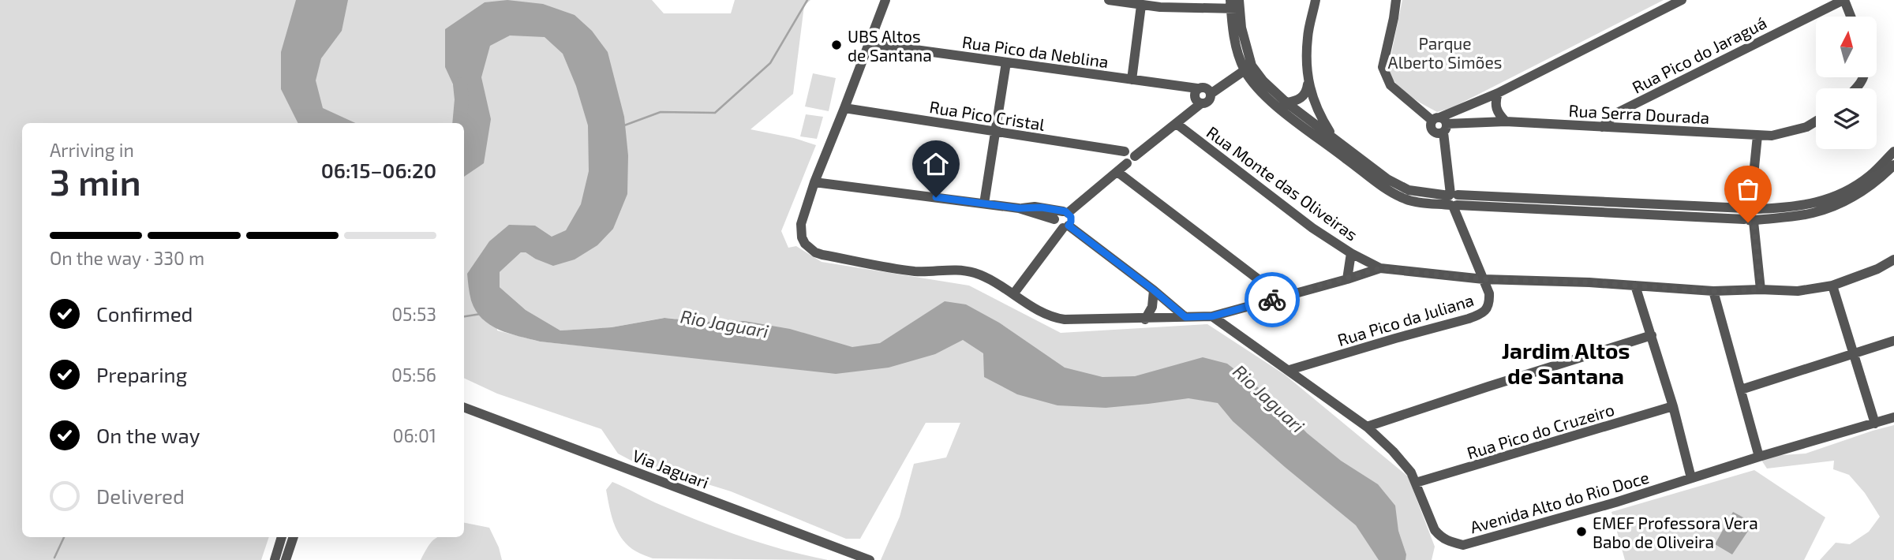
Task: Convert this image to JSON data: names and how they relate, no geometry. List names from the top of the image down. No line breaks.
{"streets":{"street":["Rua Pico da Neblina","Rua Pico do Jaraguá","Rua Serra Dourada","Rua Pico Cristal","Rua Monte das Oliveiras","Rua Pico da Juliana","Rua Pico do Cruzeiro","Via Jaguari","Avenida Alto do Rio Doce"]},"crossings":[["Rua Pico do Jaraguá","Rua Serra Dourada"],["Rua Serra Dourada","Rua Pico da Juliana"],["Rua Monte das Oliveiras","Rua Pico da Juliana"],["Rua Pico da Juliana","Avenida Alto do Rio Doce"],["Rua Pico do Cruzeiro","Avenida Alto do Rio Doce"]],"districts":["Jardim Altos de Santana"],"water":["Rio Jaguari"],"parks":["Parque Alberto Simões"],"places":["UBS Altos de Santana","EMEF Professora Vera Babo de Oliveira"],"north":"top","page":{"heading":["3 min","Arriving in","06:15–06:20"],"bar":"On the way · 330 m","list":[["Confirmed","05:53"],["Preparing","05:56"],["On the way","06:01"],"Delivered"]}}
